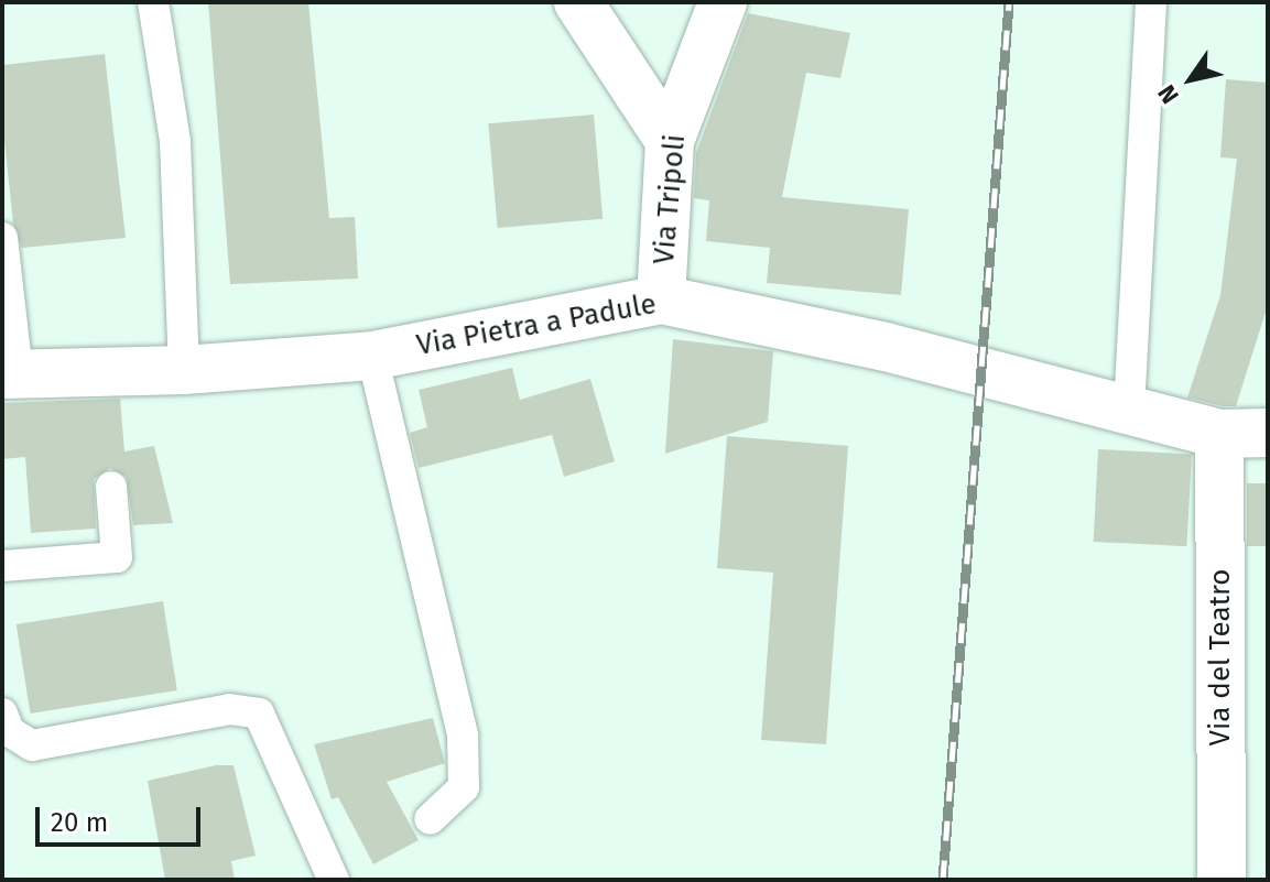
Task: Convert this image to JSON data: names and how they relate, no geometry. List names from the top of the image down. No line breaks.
{"streets":{"street":["Via Tripoli","Via Pietra a Padule","Via del Teatro"]},"crossings":[["Via Tripoli","Via Pietra a Padule"],["Via Pietra a Padule","Via del Teatro"]],"scale_bar":"20 m","north":"bottom left"}
